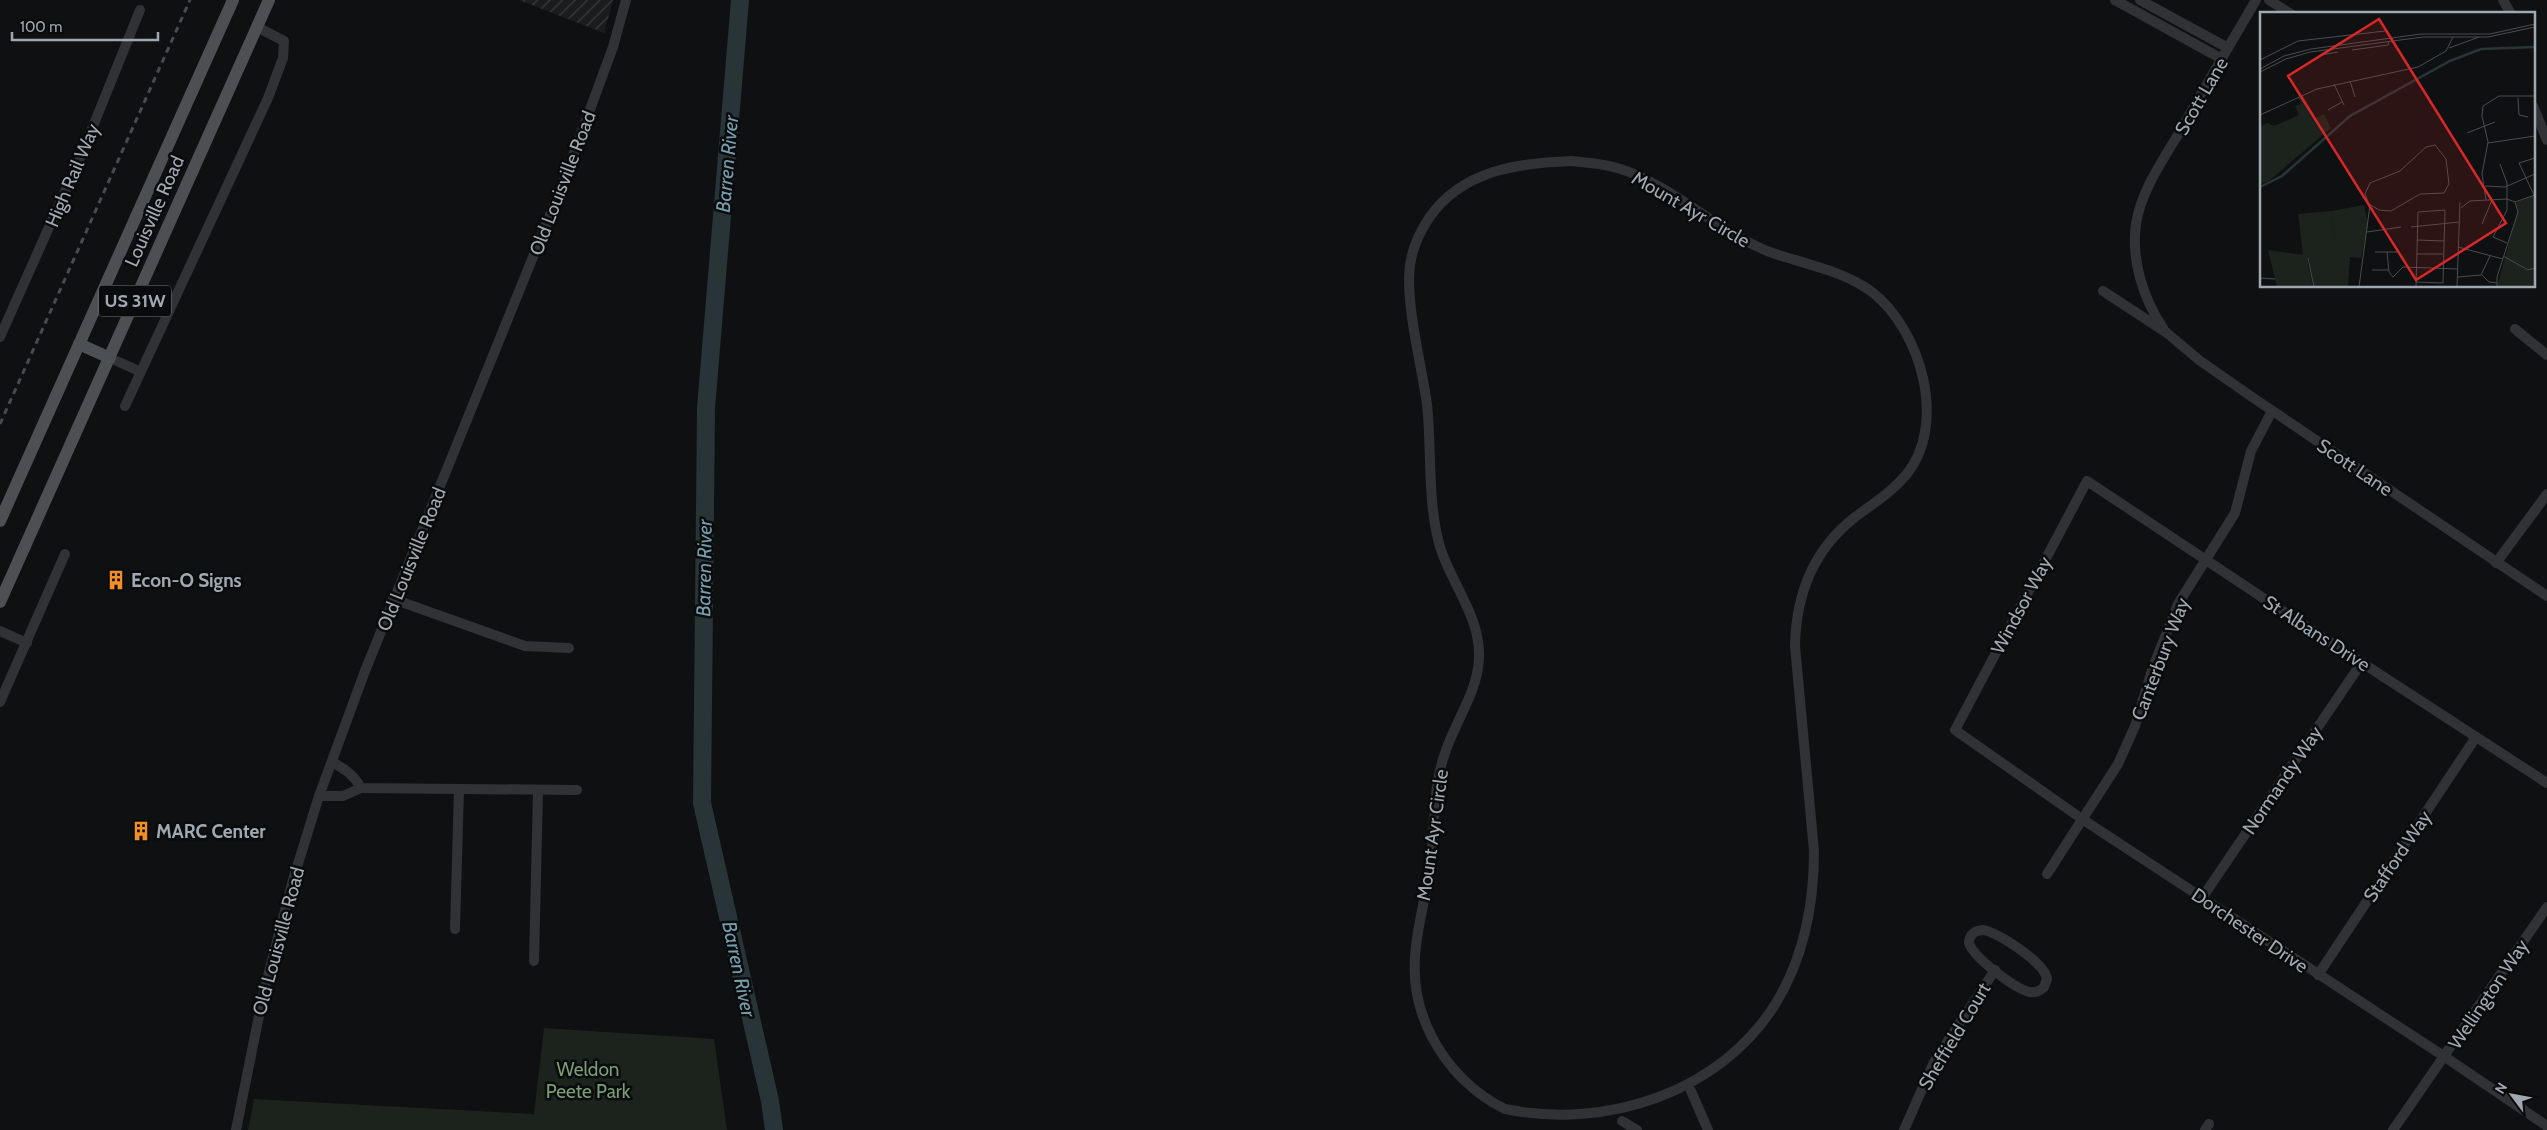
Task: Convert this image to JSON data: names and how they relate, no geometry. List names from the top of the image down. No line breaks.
{"streets":{"main road":["Louisville Road","US 31W"],"street":["Scott Lane","High Rail Way","Old Louisville Road","Mount Ayr Circle","Windsor Way","St Albans Drive","Canterbury Way","Normandy Way","Stafford Way","Dorchester Drive","Wellington Way","Sheffield Court"]},"crossings":[["Scott Lane","Canterbury Way"],["Windsor Way","St Albans Drive"],["Windsor Way","Dorchester Drive"],["St Albans Drive","Canterbury Way"],["St Albans Drive","Normandy Way"],["St Albans Drive","Stafford Way"],["Canterbury Way","Dorchester Drive"],["Normandy Way","Dorchester Drive"],["Stafford Way","Dorchester Drive"],["Dorchester Drive","Wellington Way"]],"water":["Barren River"],"parks":["Weldon Peete Park"],"places":{"building":["Econ-O Signs","MARC Center"]},"scale_bar":"100 m","north":"top left"}
